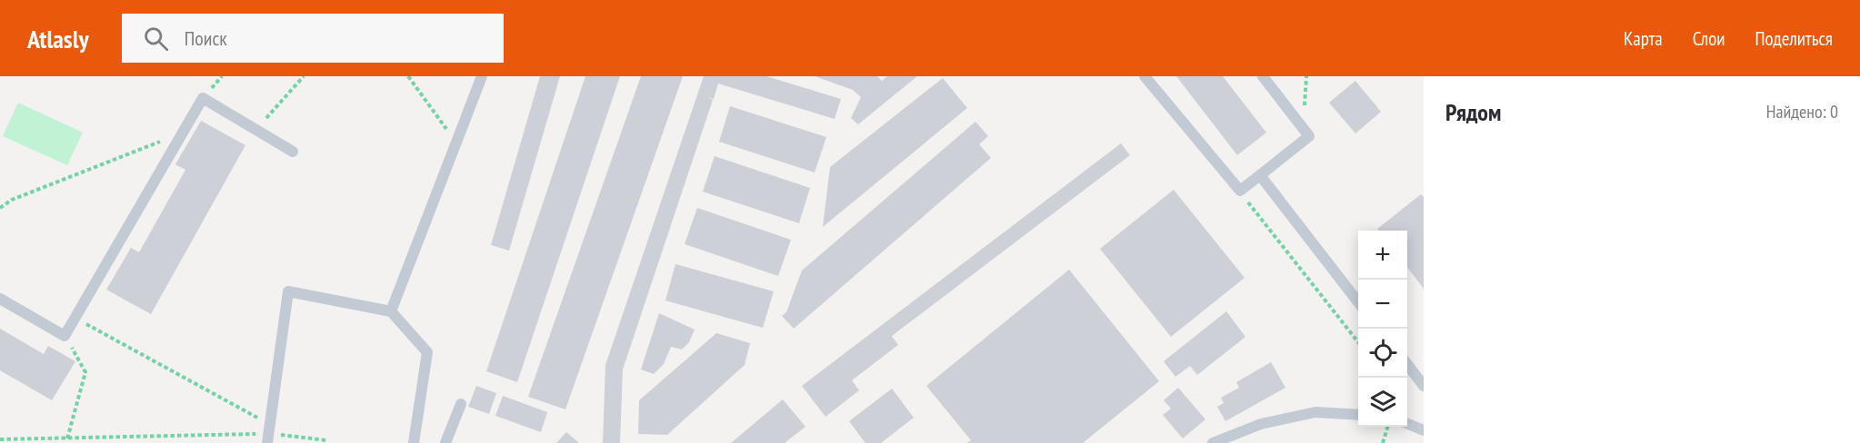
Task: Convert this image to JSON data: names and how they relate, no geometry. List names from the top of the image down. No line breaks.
{"page":{"header":"Atlasly","search":"Поиск","nav":["Карта","Слои","Поделиться"],"heading":["Рядом","Найдено: 0"],"map_buttons":["+","−"]}}
